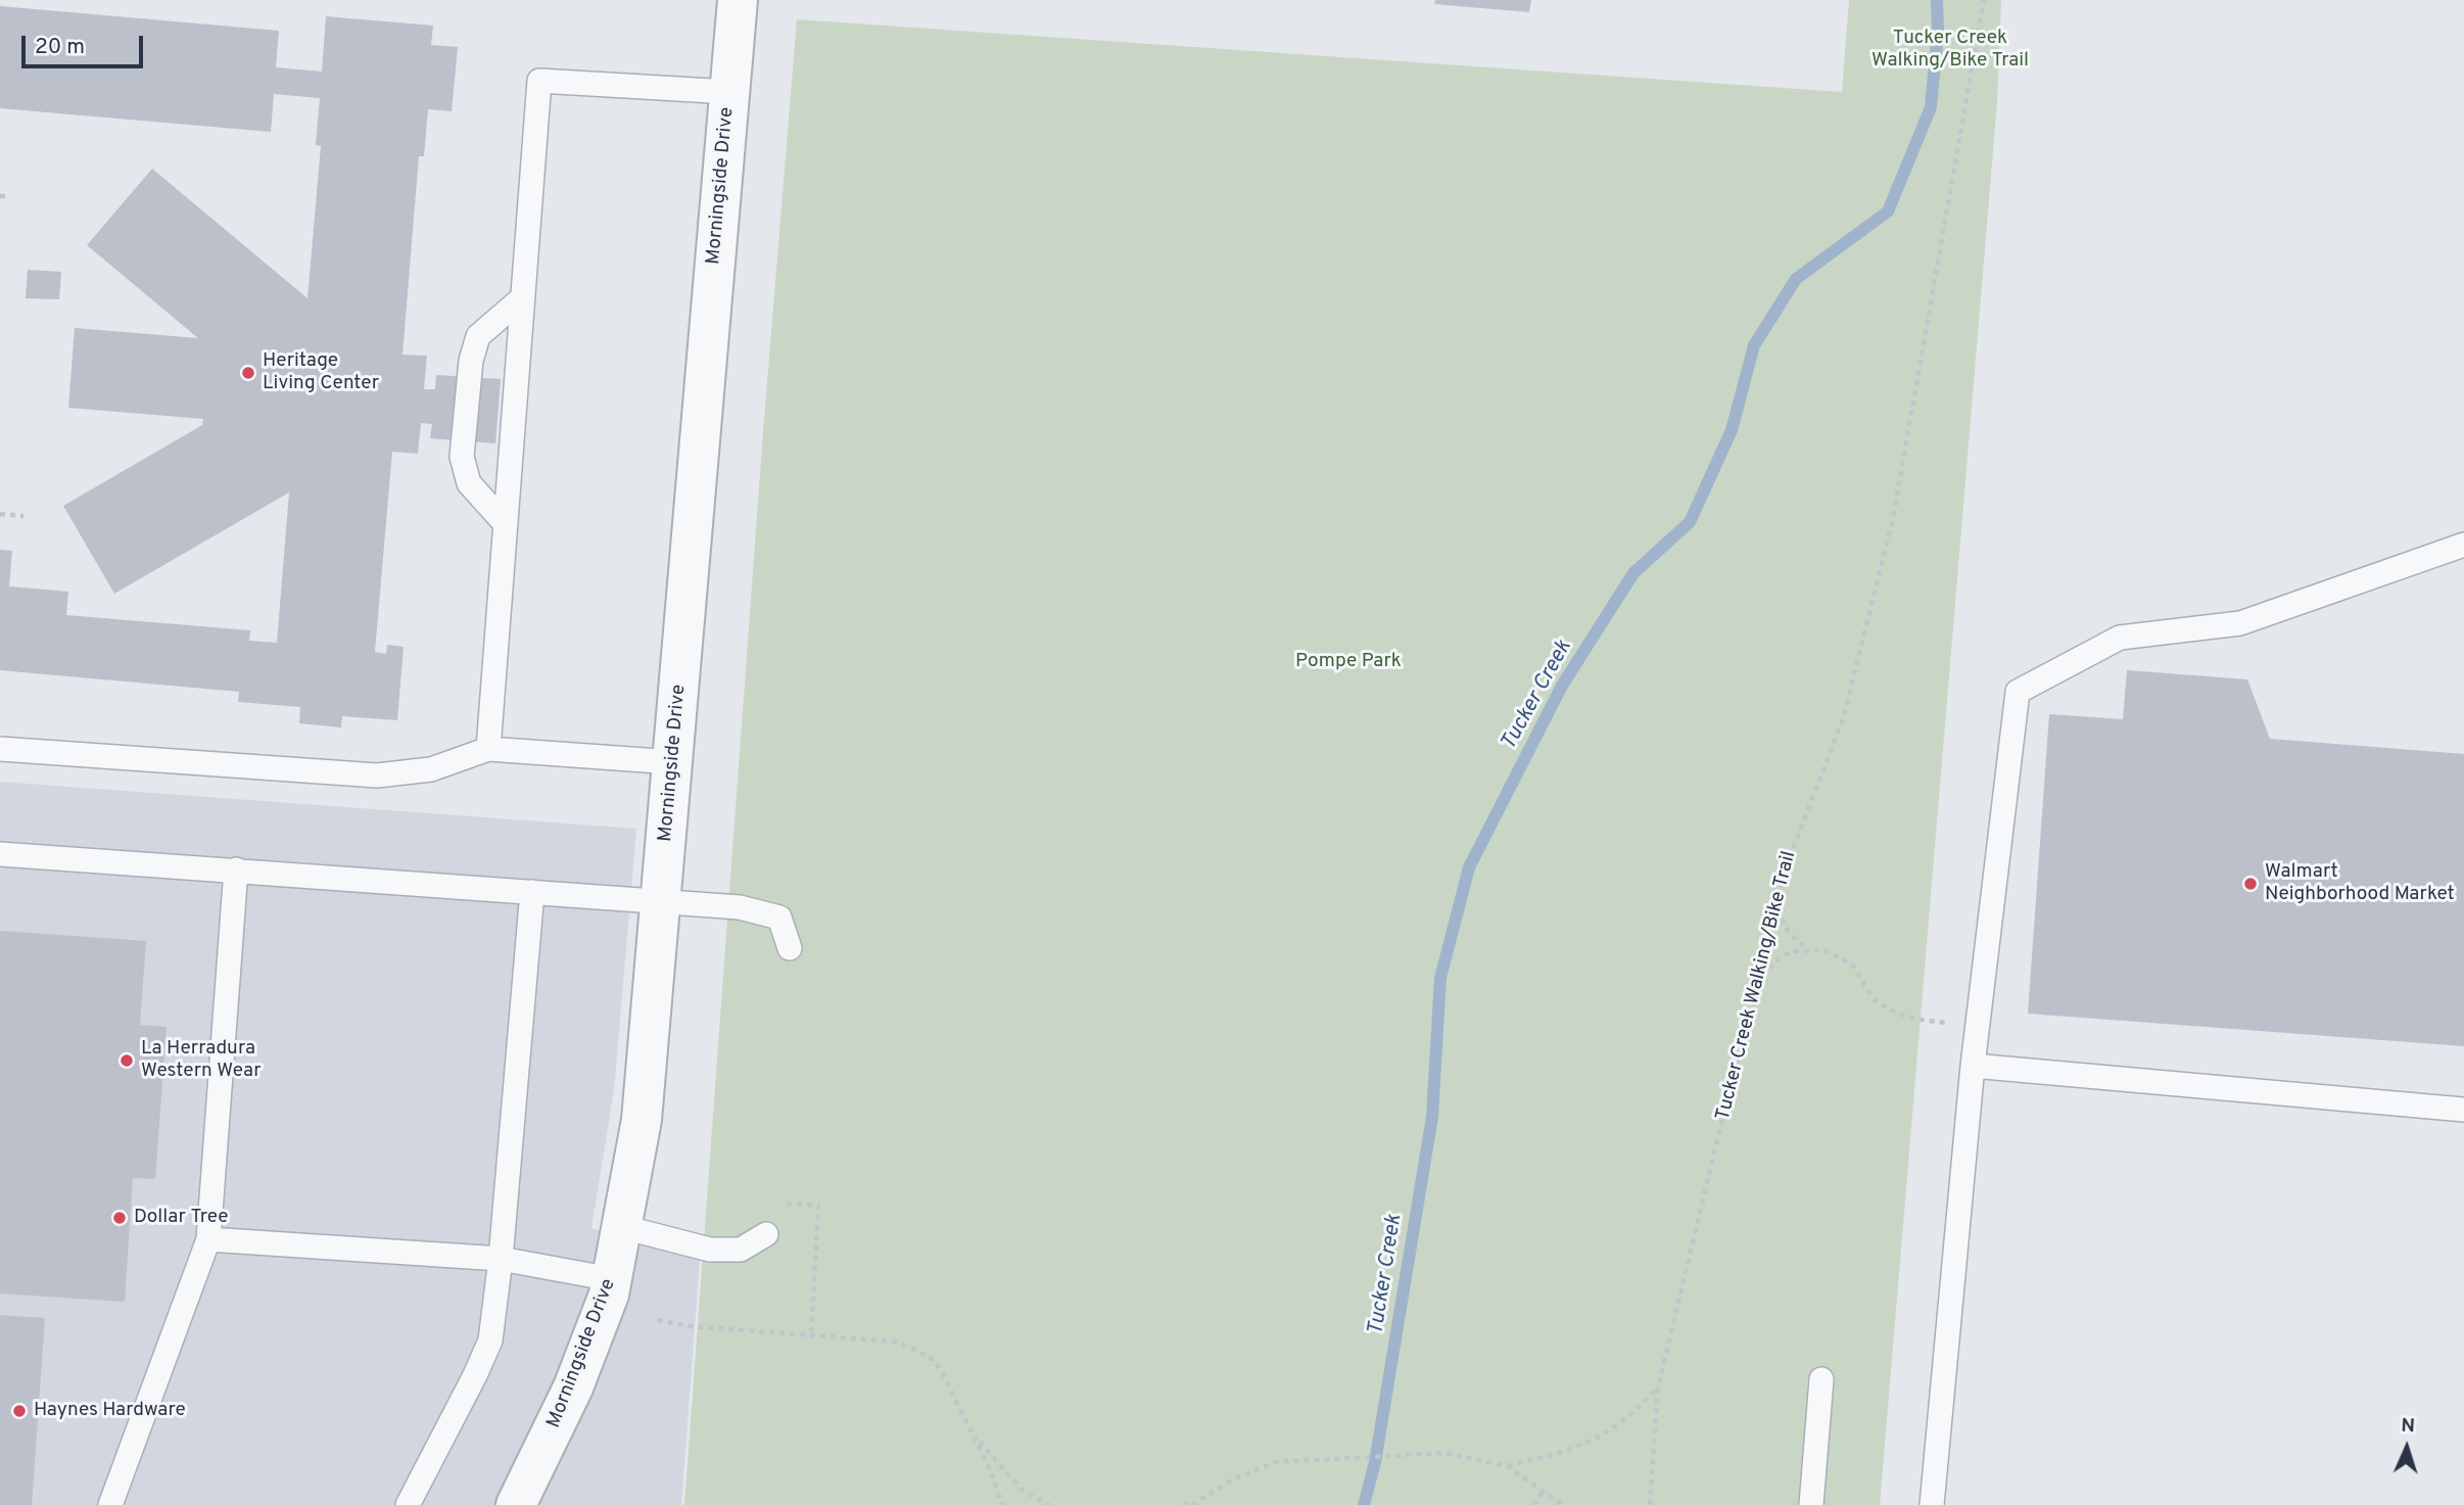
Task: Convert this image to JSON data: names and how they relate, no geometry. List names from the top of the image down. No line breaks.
{"streets":{"street":["Morningside Drive"],"path":["Tucker Creek Walking/Bike Trail"]},"water":["Tucker Creek"],"parks":["Tucker Creek Walking/Bike Trail","Pompe Park"],"places":["Heritage Living Center","Walmart Neighborhood Market","La Herradura Western Wear","Dollar Tree","Haynes Hardware"],"scale_bar":"20 m","north":"top"}
